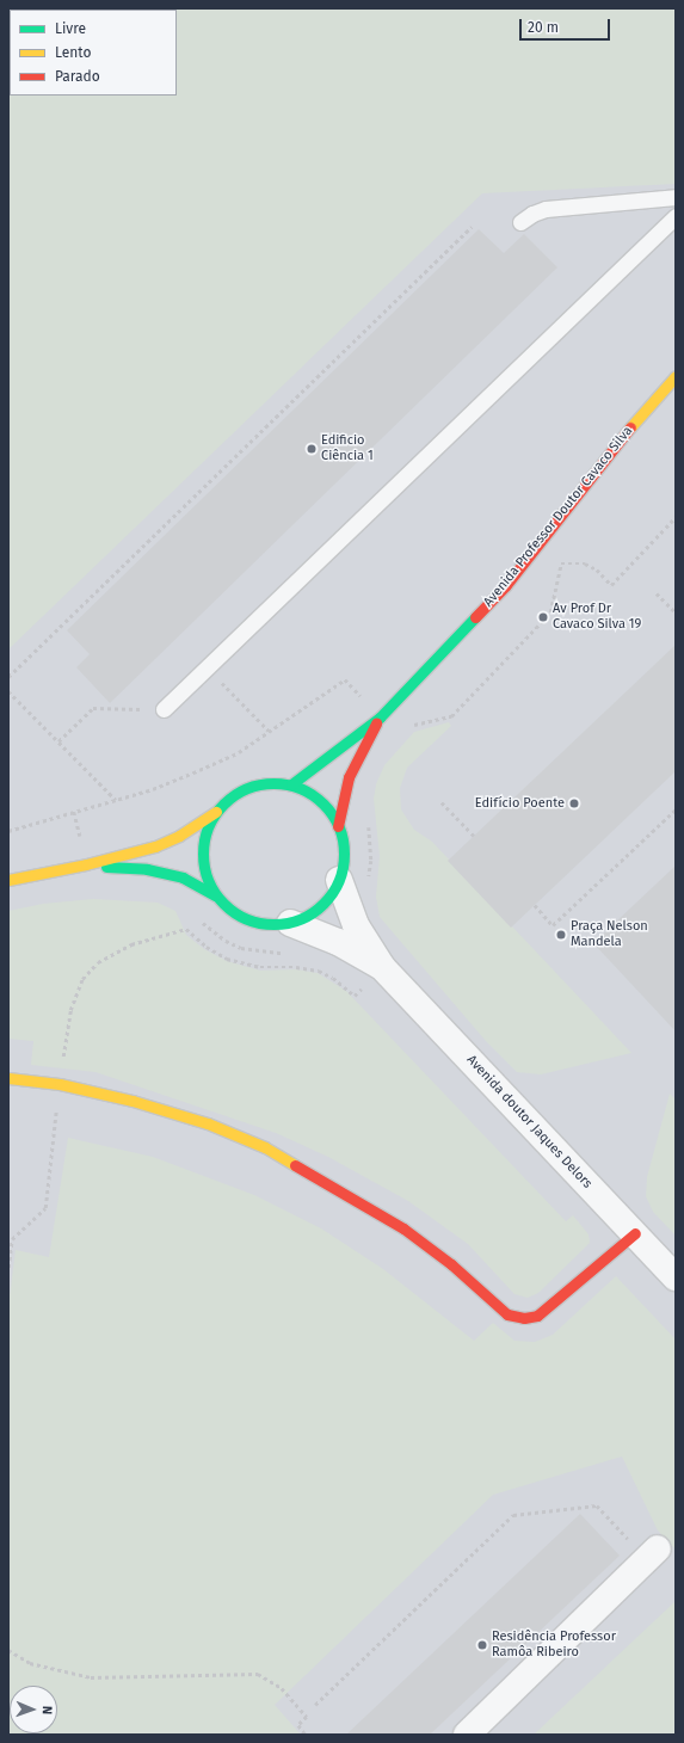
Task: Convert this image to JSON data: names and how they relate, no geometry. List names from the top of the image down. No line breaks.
{"streets":{"main road":["Avenida Professor Doutor Cavaco Silva"],"street":["Avenida doutor Jaques Delors"]},"crossings":[["Avenida Professor Doutor Cavaco Silva","Avenida doutor Jaques Delors"]],"places":["Edificio Ciência 1","Av Prof Dr Cavaco Silva 19","Edifício Poente","Praça Nelson Mandela","Residência Professor Ramôa Ribeiro"],"legend":["Livre","Lento","Parado"],"scale_bar":"20 m","north":"right"}
